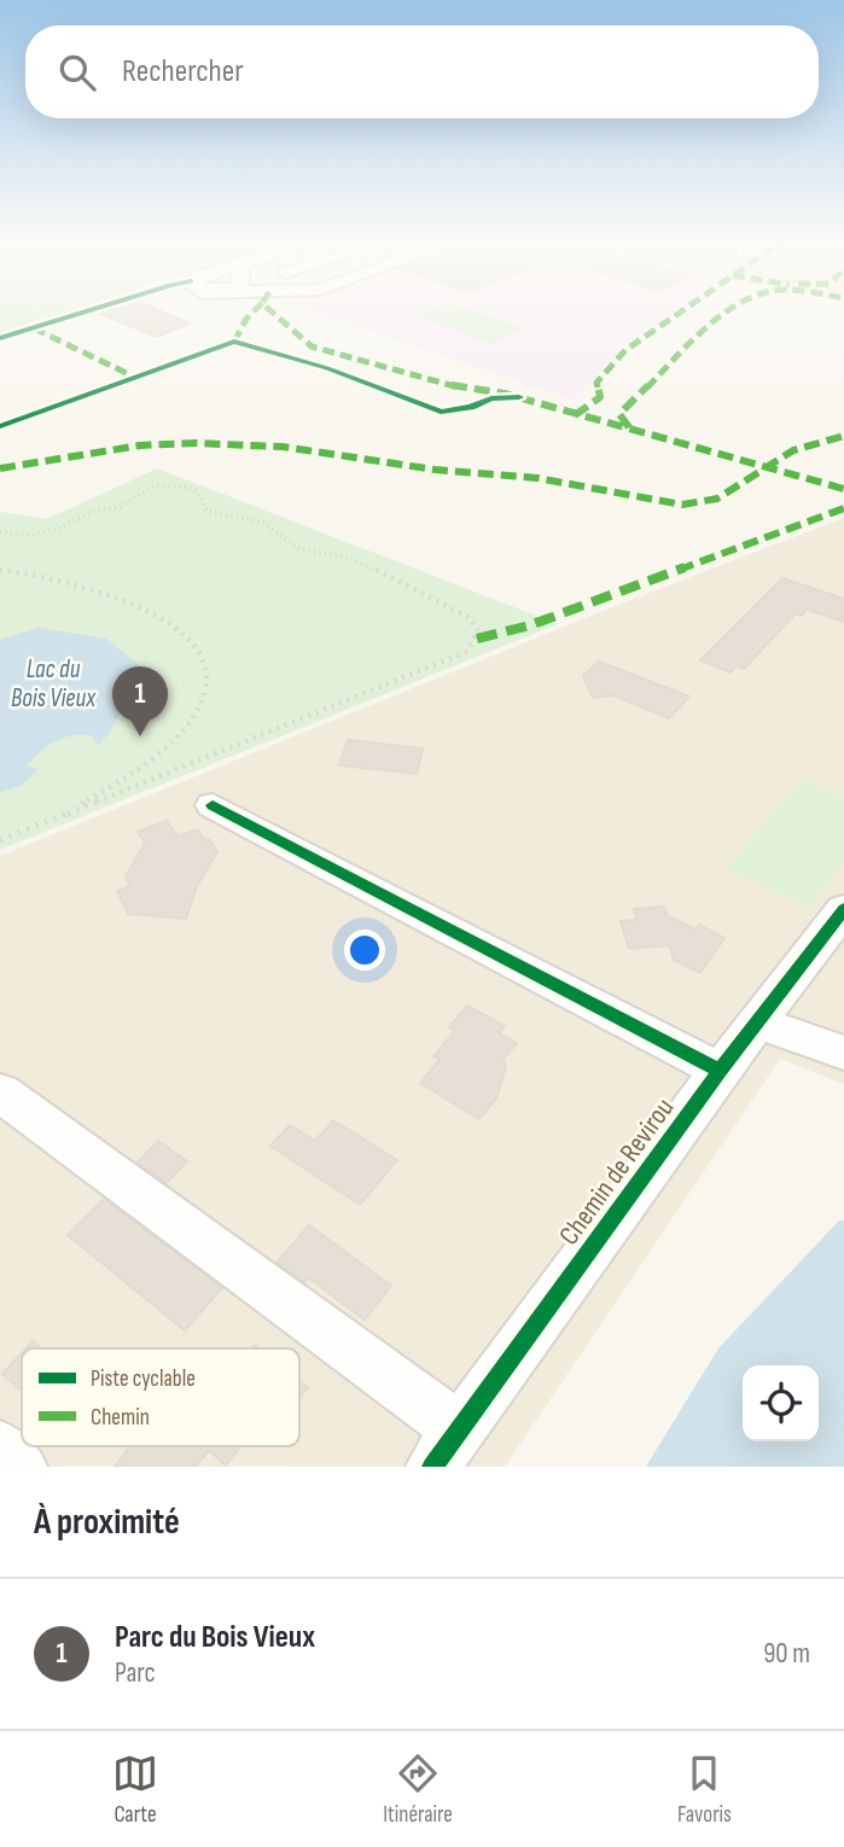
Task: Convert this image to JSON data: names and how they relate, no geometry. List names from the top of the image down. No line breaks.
{"streets":{"street":["Chemin de Revirou"]},"water":["Lac du Bois Vieux"],"legend":["Piste cyclable","Chemin"],"page":{"search":"Rechercher","pins":"1","heading":"À proximité","list":[{"mark":"1","name":"Parc du Bois Vieux","note":"Parc","value":"90 m"}],"nav":["Carte","Itinéraire","Favoris"]}}
